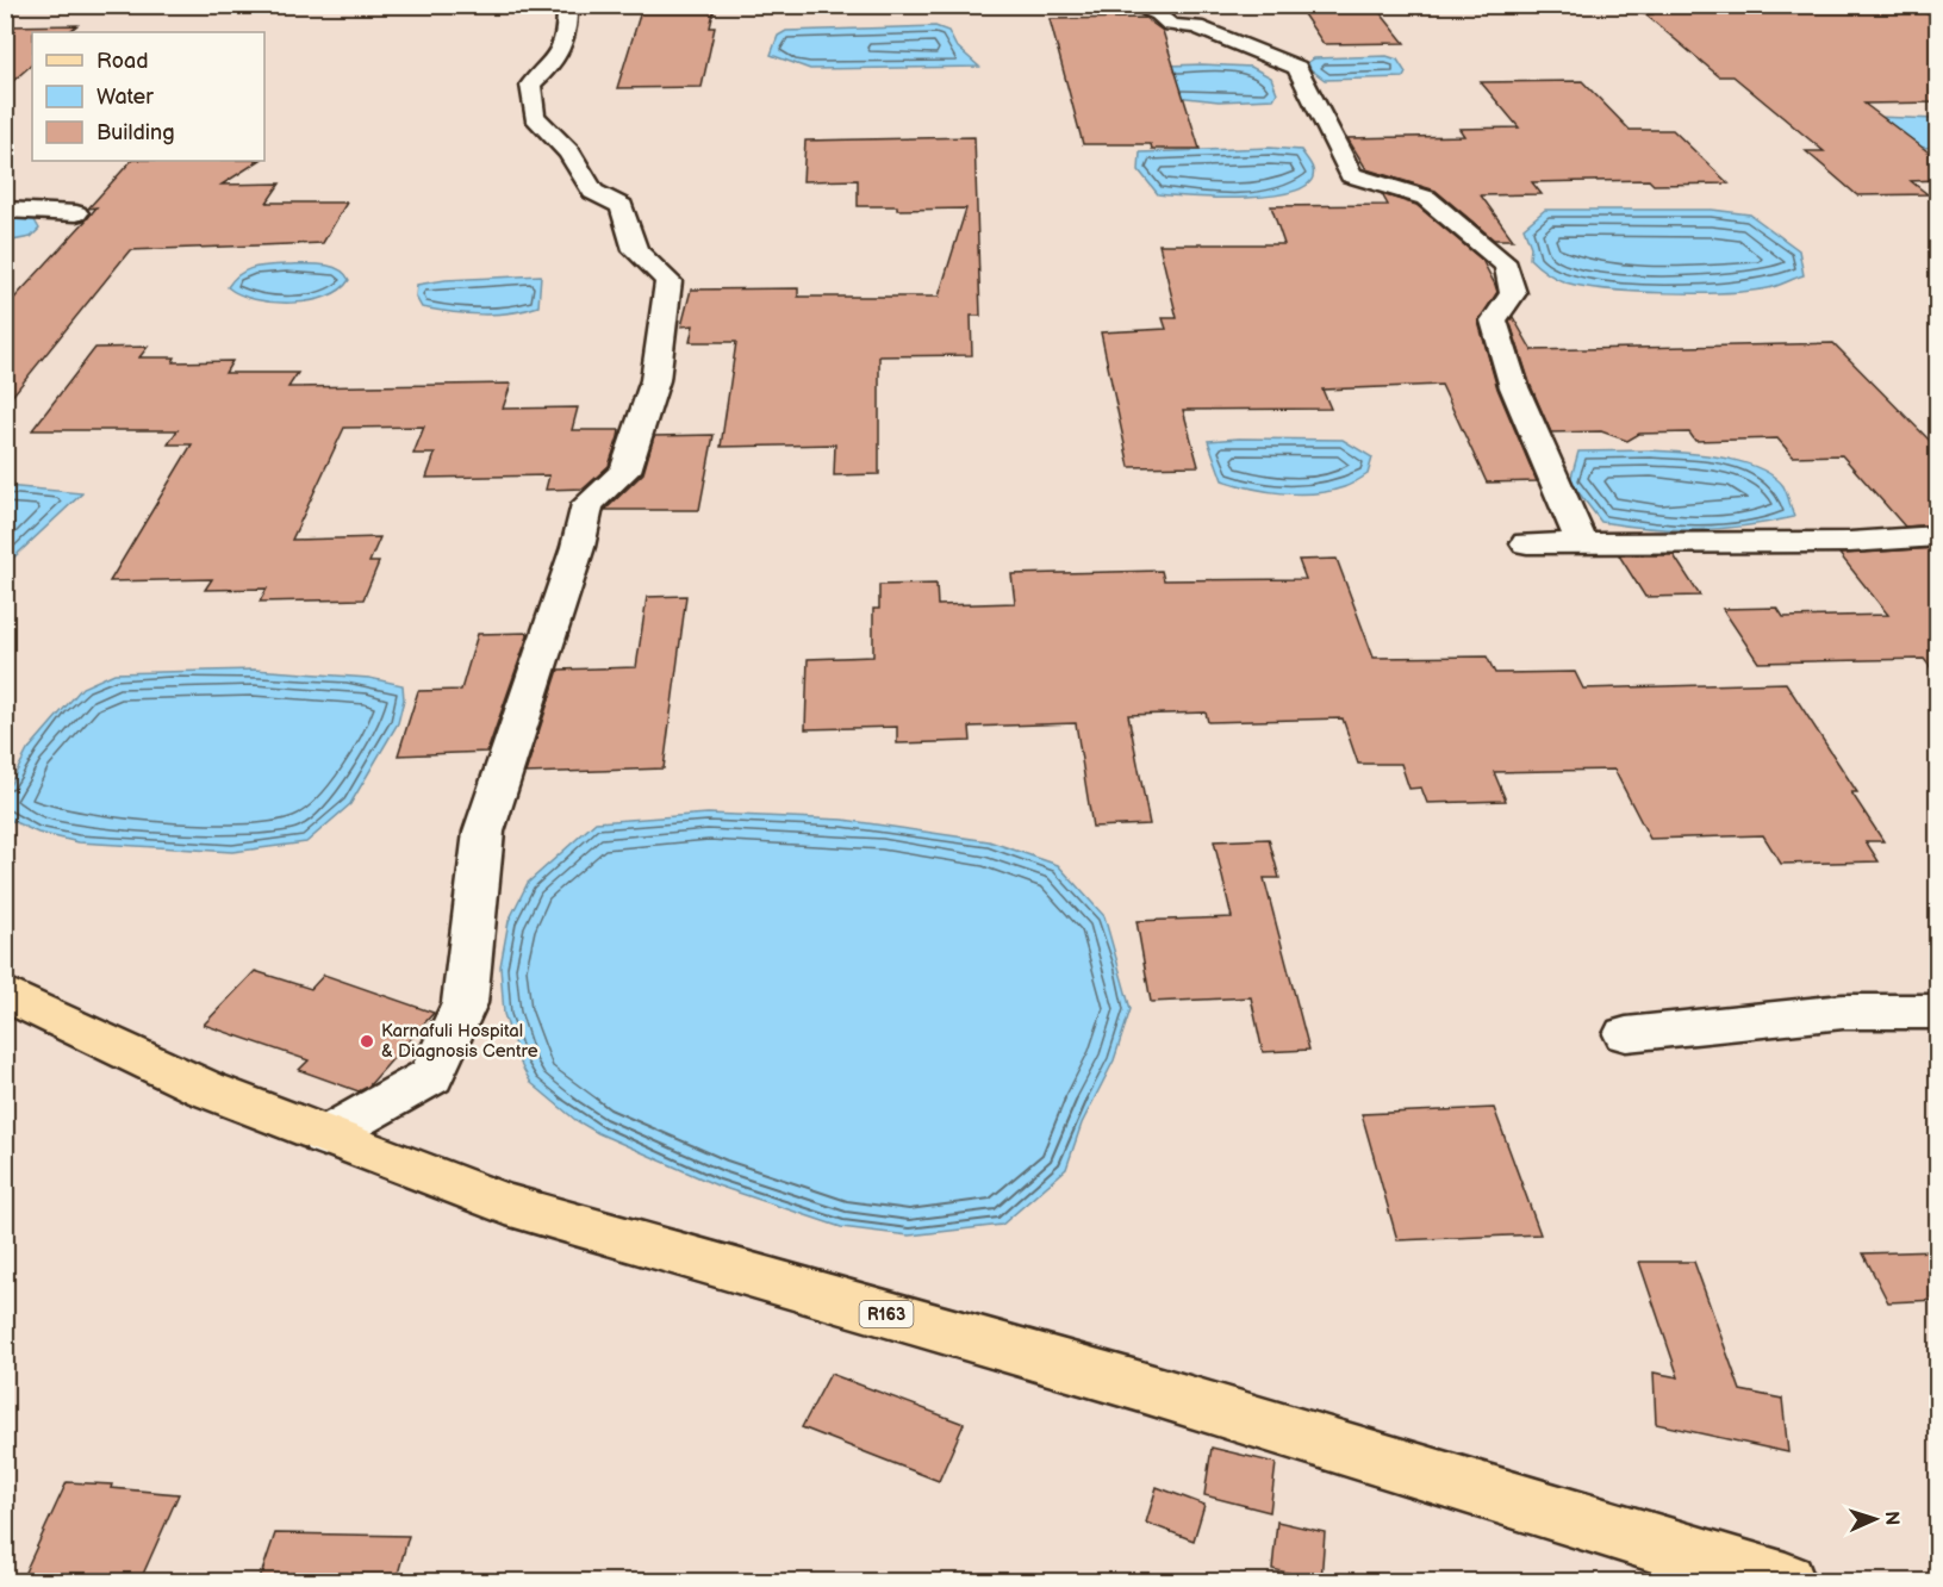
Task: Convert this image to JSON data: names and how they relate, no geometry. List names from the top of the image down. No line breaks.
{"streets":{"main road":["R163"]},"places":["Karnafuli Hospital & Diagnosis Centre"],"legend":["Road","Water","Building"],"north":"right"}
